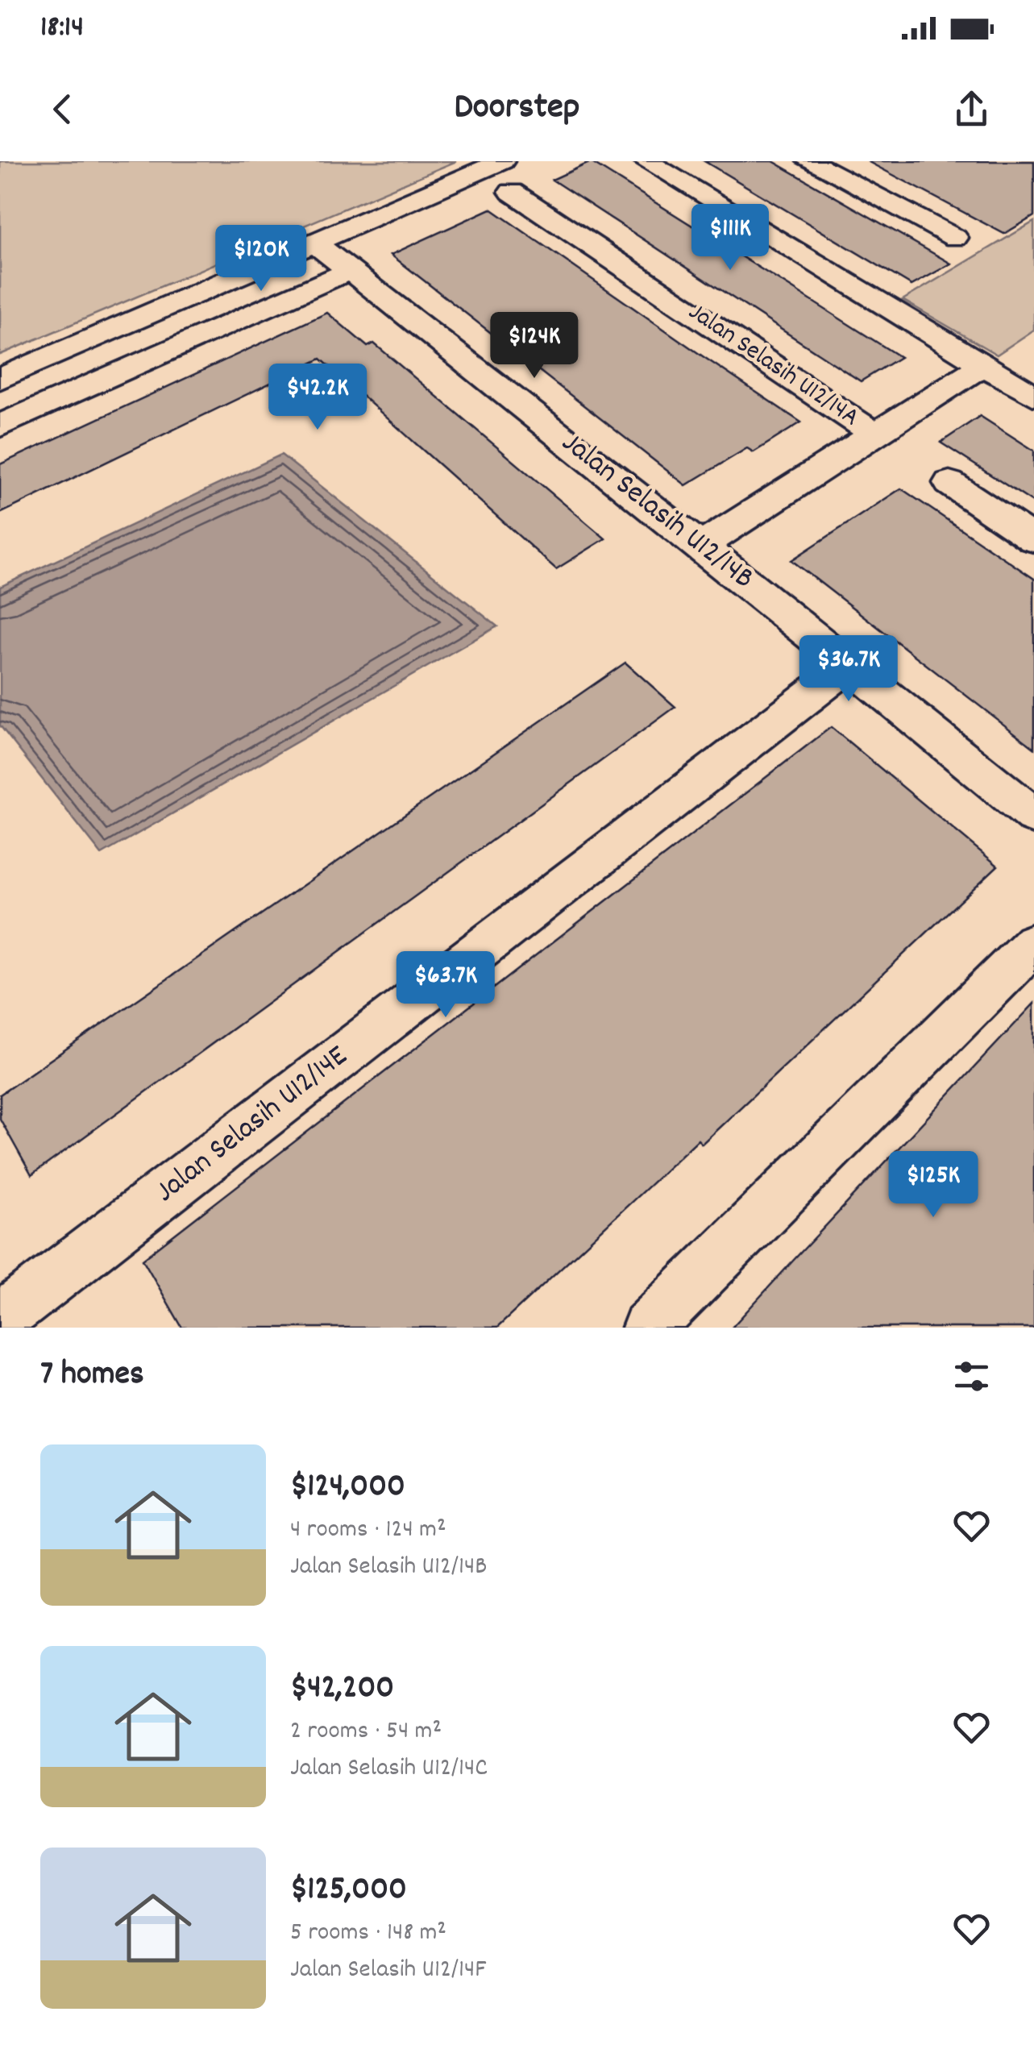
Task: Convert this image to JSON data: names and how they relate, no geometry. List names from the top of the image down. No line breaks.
{"streets":{"street":["Jalan Selasih U12/14A","Jalan Selasih U12/14B","Jalan Selasih U12/14E"]},"crossings":[["Jalan Selasih U12/14B","Jalan Selasih U12/14E"]],"page":{"status":"18:14","header":"Doorstep","price":["$111K","$120K","$124K","$42.2K","$36.7K","$63.7K","$125K"],"heading":"7 homes","list":[{"name":"$124,000","note":"4 rooms · 124 m² · Jalan Selasih U12/14B"},{"name":"$42,200","note":"2 rooms · 54 m² · Jalan Selasih U12/14C"},{"name":"$125,000","note":"5 rooms · 148 m² · Jalan Selasih U12/14F"}]}}
